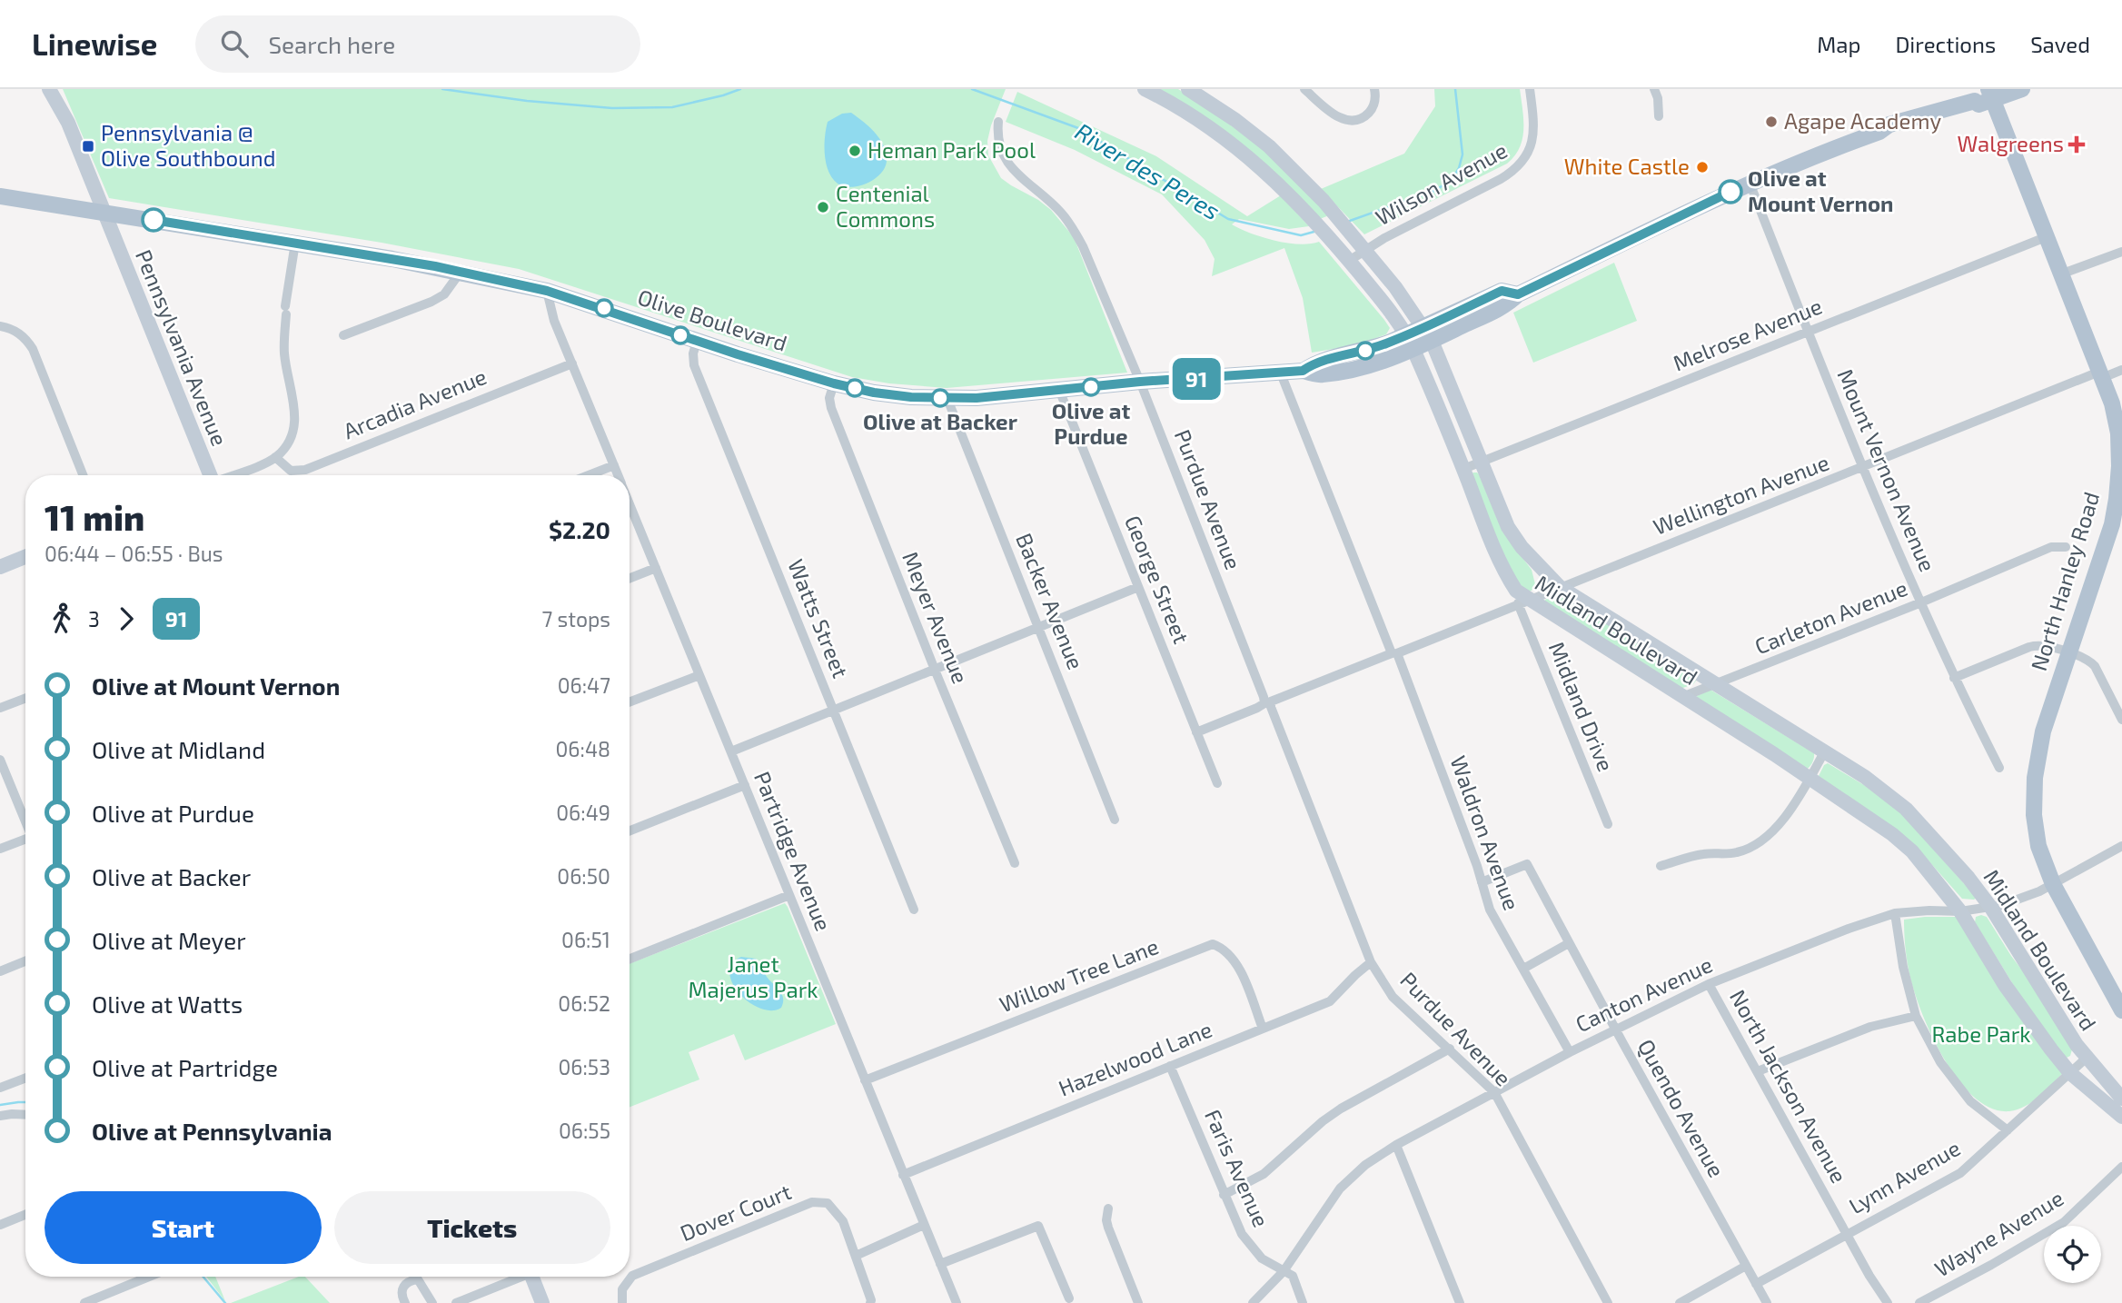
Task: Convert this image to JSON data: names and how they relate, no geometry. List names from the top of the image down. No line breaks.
{"streets":{"main road":["Olive Boulevard","Pennsylvania Avenue","North Hanley Road","Midland Boulevard"],"street":["Wilson Avenue","Melrose Avenue","Arcadia Avenue","Mount Vernon Avenue","Wellington Avenue","Purdue Avenue","George Street","Backer Avenue","Meyer Avenue","Carleton Avenue","Watts Street","Midland Drive","Waldron Avenue","Partridge Avenue","Willow Tree Lane","Canton Avenue","Hazelwood Lane","North Jackson Avenue","Quendo Avenue","Faris Avenue","Lynn Avenue","Dover Court","Wayne Avenue"]},"crossings":[["Wilson Avenue","Midland Boulevard"],["Olive Boulevard","Pennsylvania Avenue"],["Olive Boulevard","Mount Vernon Avenue"],["Olive Boulevard","Purdue Avenue"],["Olive Boulevard","George Street"],["Olive Boulevard","North Hanley Road"],["Olive Boulevard","Backer Avenue"],["Olive Boulevard","Meyer Avenue"],["Olive Boulevard","Watts Street"],["Olive Boulevard","Midland Boulevard"],["Olive Boulevard","Waldron Avenue"],["Olive Boulevard","Partridge Avenue"],["Melrose Avenue","Mount Vernon Avenue"],["Melrose Avenue","North Hanley Road"],["Melrose Avenue","Midland Boulevard"],["Arcadia Avenue","Partridge Avenue"],["Mount Vernon Avenue","Wellington Avenue"],["Mount Vernon Avenue","Carleton Avenue"],["Wellington Avenue","Purdue Avenue"],["Wellington Avenue","George Street"],["Wellington Avenue","North Hanley Road"],["Wellington Avenue","Midland Boulevard"],["Wellington Avenue","Midland Drive"],["Wellington Avenue","Waldron Avenue"],["Purdue Avenue","Canton Avenue"],["Purdue Avenue","Hazelwood Lane"],["North Hanley Road","Canton Avenue"],["Carleton Avenue","Midland Boulevard"],["Midland Boulevard","Midland Drive"],["Midland Boulevard","Canton Avenue"],["Midland Boulevard","Lynn Avenue"],["Waldron Avenue","Canton Avenue"],["Waldron Avenue","Quendo Avenue"],["Partridge Avenue","Willow Tree Lane"],["Partridge Avenue","Hazelwood Lane"],["Willow Tree Lane","Hazelwood Lane"],["Canton Avenue","North Jackson Avenue"],["Canton Avenue","Quendo Avenue"],["Canton Avenue","Faris Avenue"],["Hazelwood Lane","Faris Avenue"],["North Jackson Avenue","Lynn Avenue"],["Quendo Avenue","Lynn Avenue"]],"water":["River des Peres"],"parks":["Janet Majerus Park","Rabe Park"],"places":{"other":["Agape Academy","Heman Park Pool","White Castle","Olive at Mount Vernon","Centenial Commons","Olive at Purdue","Olive at Backer"],"health":["Walgreens"],"transit":["Pennsylvania @ Olive Southbound"]},"lines":["bus line 91"],"page":{"header":"Linewise","search":"Search here","nav":["Map","Directions","Saved"],"on_map":"91","heading":["11 min","06:44 – 06:55 · Bus","$2.20"],"legs":["3","91","7 stops"],"list":[{"name":"Olive at Mount Vernon","value":"06:47"},{"name":"Olive at Midland","value":"06:48"},{"name":"Olive at Purdue","value":"06:49"},{"name":"Olive at Backer","value":"06:50"},{"name":"Olive at Meyer","value":"06:51"},{"name":"Olive at Watts","value":"06:52"},{"name":"Olive at Partridge","value":"06:53"},{"name":"Olive at Pennsylvania","value":"06:55"}],"buttons":["Start","Tickets"]}}
